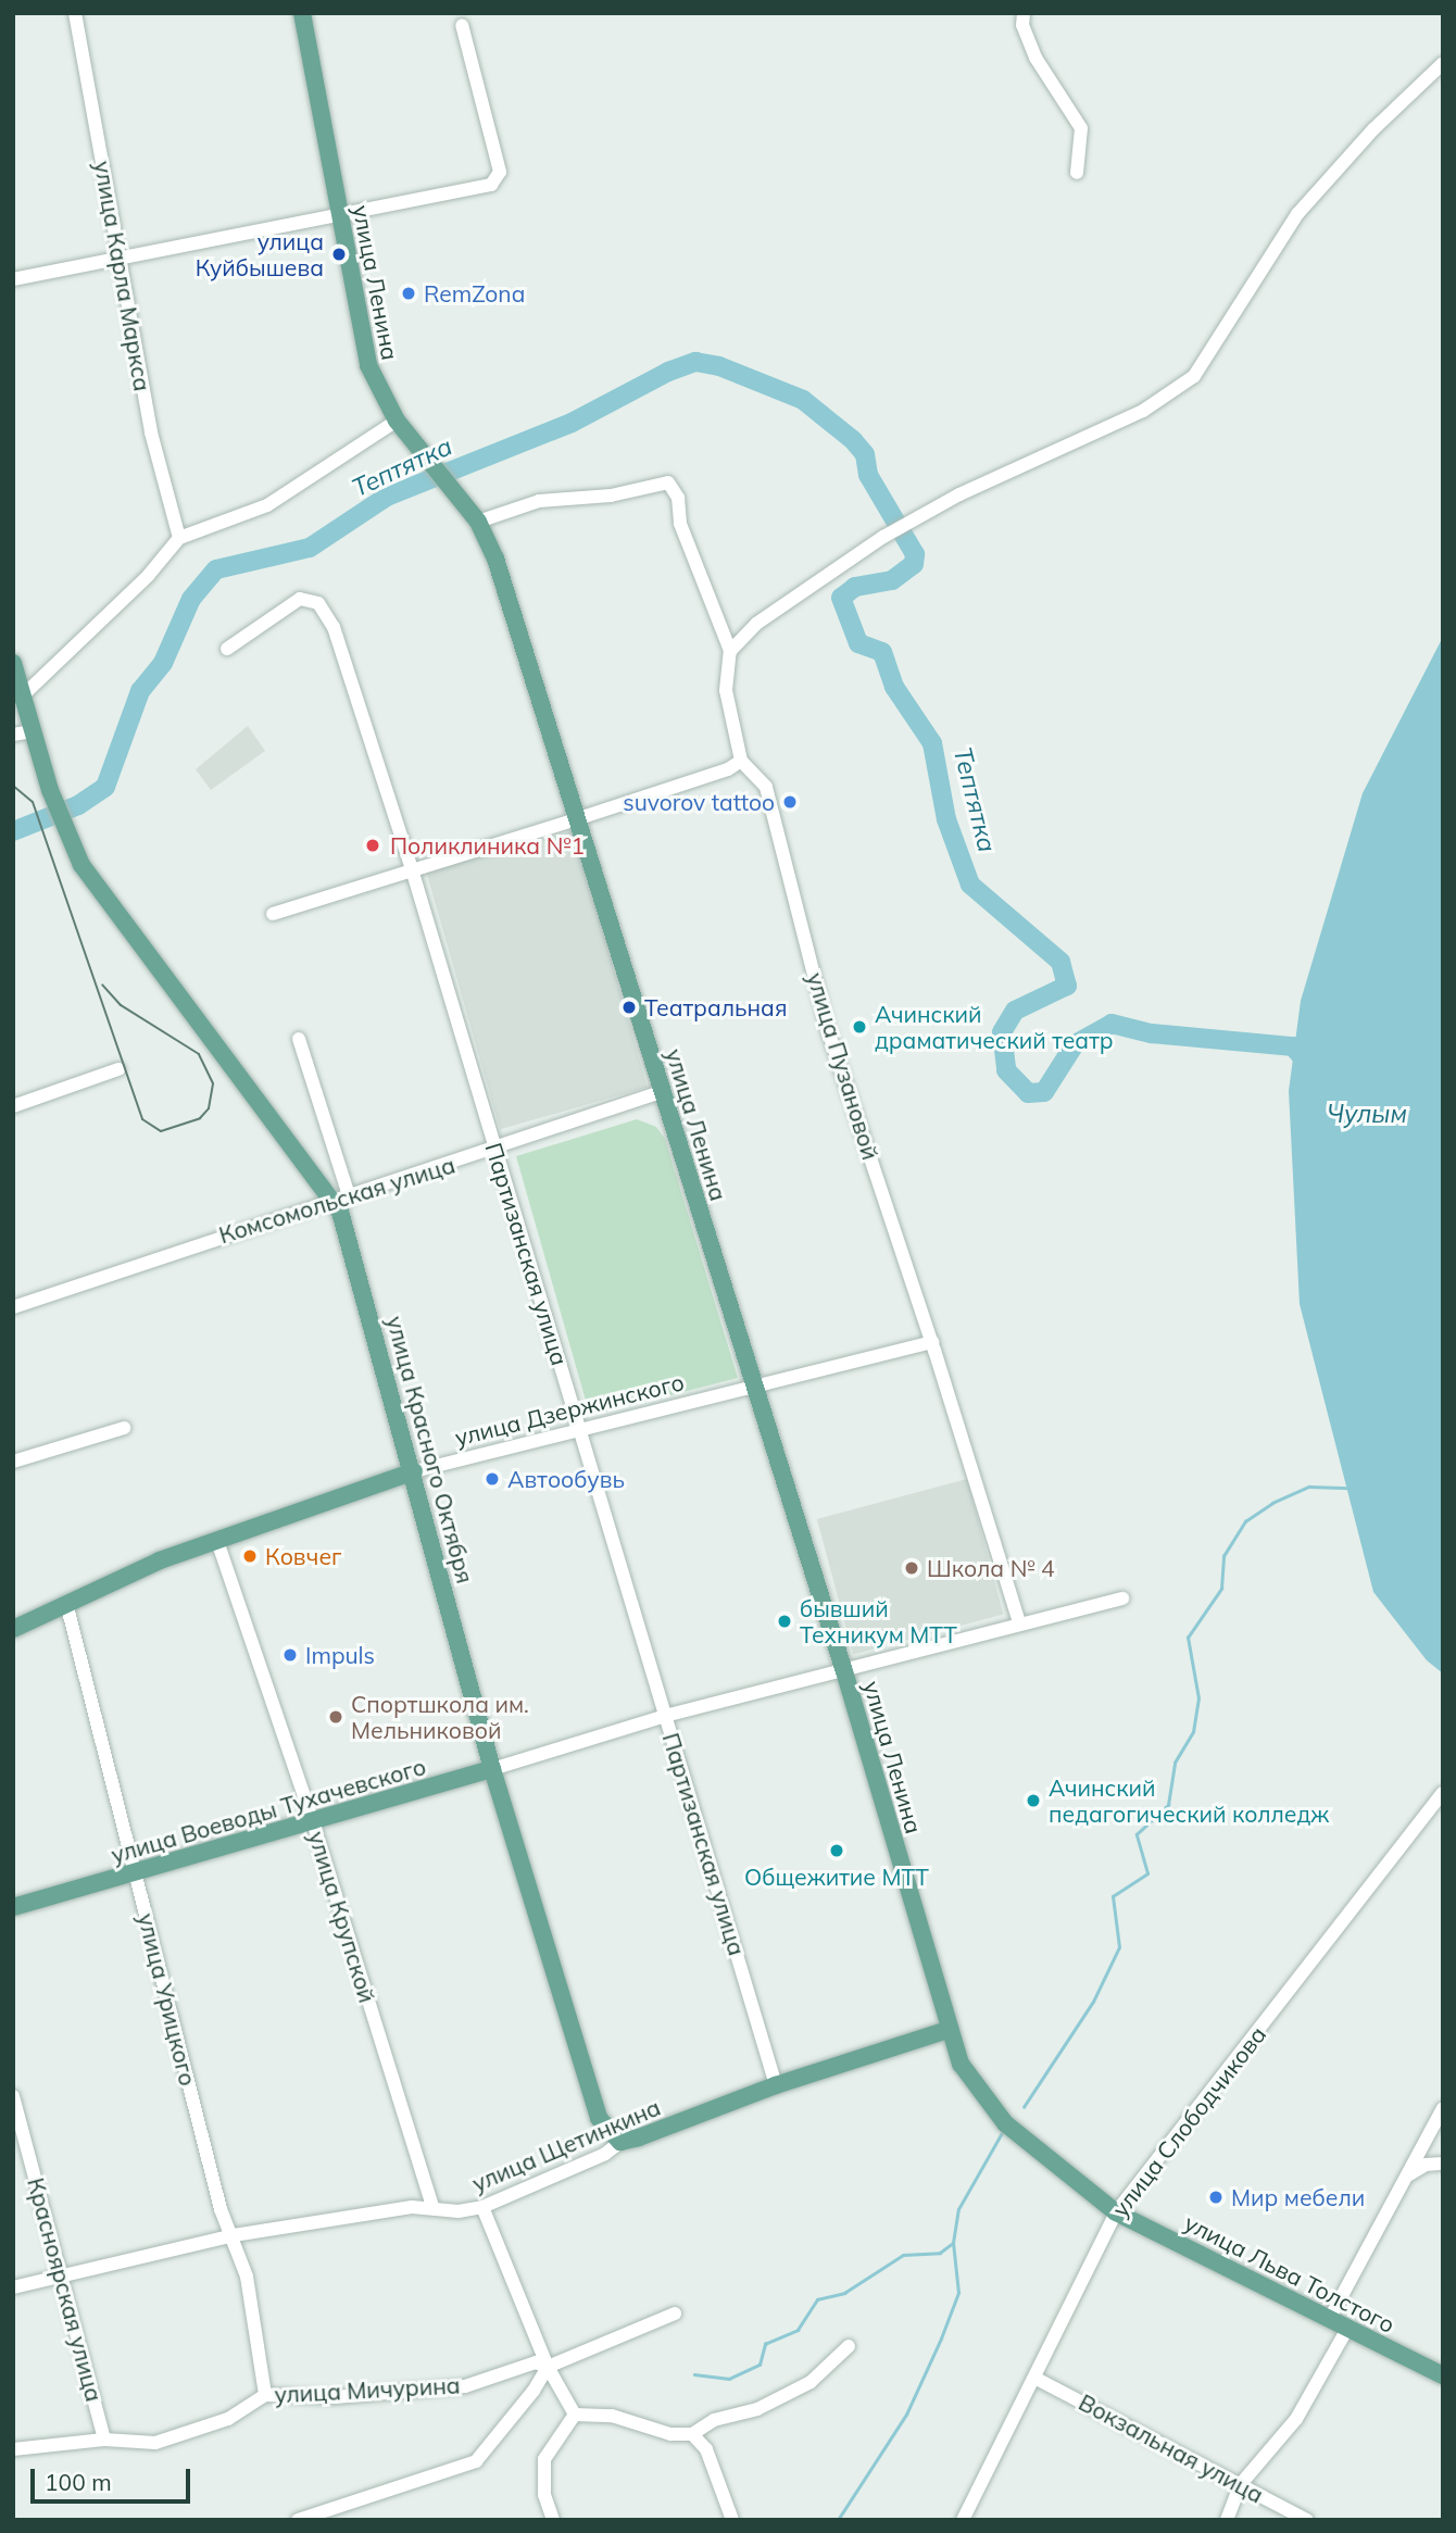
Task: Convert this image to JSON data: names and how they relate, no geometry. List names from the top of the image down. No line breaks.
{"streets":{"main road":["улица Ленина","улица Дзержинского","улица Красного Октября","улица Воеводы Тухачевского","улица Щетинкина","улица Льва Толстого"],"street":["улица Карла Маркса","улица Пузановой","Комсомольская улица","Партизанская улица","улица Крупской","улица Урицкого","улица Слободчикова","Красноярская улица","улица Мичурина","Вокзальная улица"]},"crossings":[["улица Ленина","Комсомольская улица"],["улица Ленина","улица Дзержинского"],["улица Ленина","улица Воеводы Тухачевского"],["улица Ленина","улица Слободчикова"],["улица Ленина","улица Щетинкина"],["улица Ленина","улица Льва Толстого"],["улица Пузановой","улица Дзержинского"],["улица Пузановой","улица Воеводы Тухачевского"],["Комсомольская улица","Партизанская улица"],["Комсомольская улица","улица Красного Октября"],["Партизанская улица","улица Дзержинского"],["Партизанская улица","улица Воеводы Тухачевского"],["Партизанская улица","улица Щетинкина"],["улица Дзержинского","улица Красного Октября"],["улица Дзержинского","улица Крупской"],["улица Дзержинского","улица Урицкого"],["улица Красного Октября","улица Воеводы Тухачевского"],["улица Красного Октября","улица Щетинкина"],["улица Воеводы Тухачевского","улица Крупской"],["улица Воеводы Тухачевского","улица Урицкого"],["улица Крупской","улица Щетинкина"],["улица Урицкого","улица Щетинкина"],["улица Урицкого","улица Мичурина"],["улица Слободчикова","улица Льва Толстого"],["улица Слободчикова","Вокзальная улица"],["улица Щетинкина","Красноярская улица"],["Красноярская улица","улица Мичурина"]],"water":["Тептятка","Чулым"],"places":["улица Куйбышева","RemZona","suvorov tattoo","Поликлиника №1","Театральная","Ачинский драматический театр","Автообувь","Ковчег","Школа № 4","бывший Техникум МТТ","Impuls","Спортшкола им. Мельниковой","Ачинский педагогический колледж","Общежитие МТТ","Мир мебели"],"scale_bar":"100 m"}
